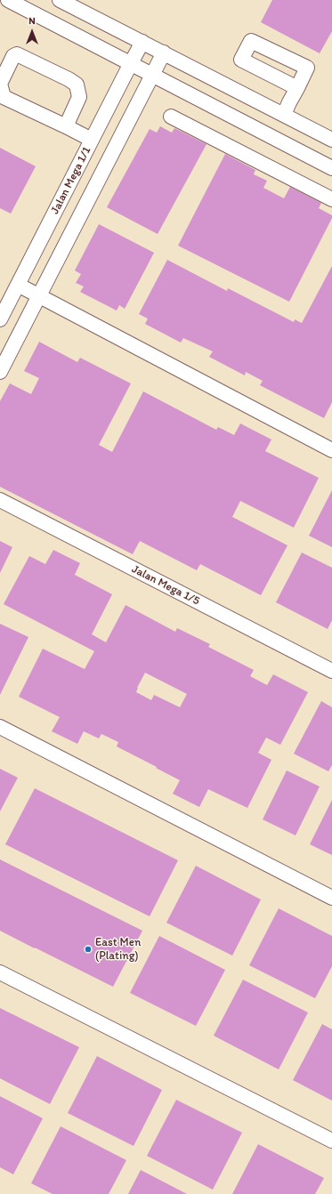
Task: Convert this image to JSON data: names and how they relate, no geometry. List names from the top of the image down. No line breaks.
{"streets":{"street":["Jalan Mega 1/1","Jalan Mega 1/5"]},"places":["East Men (Plating)"],"north":"top"}
